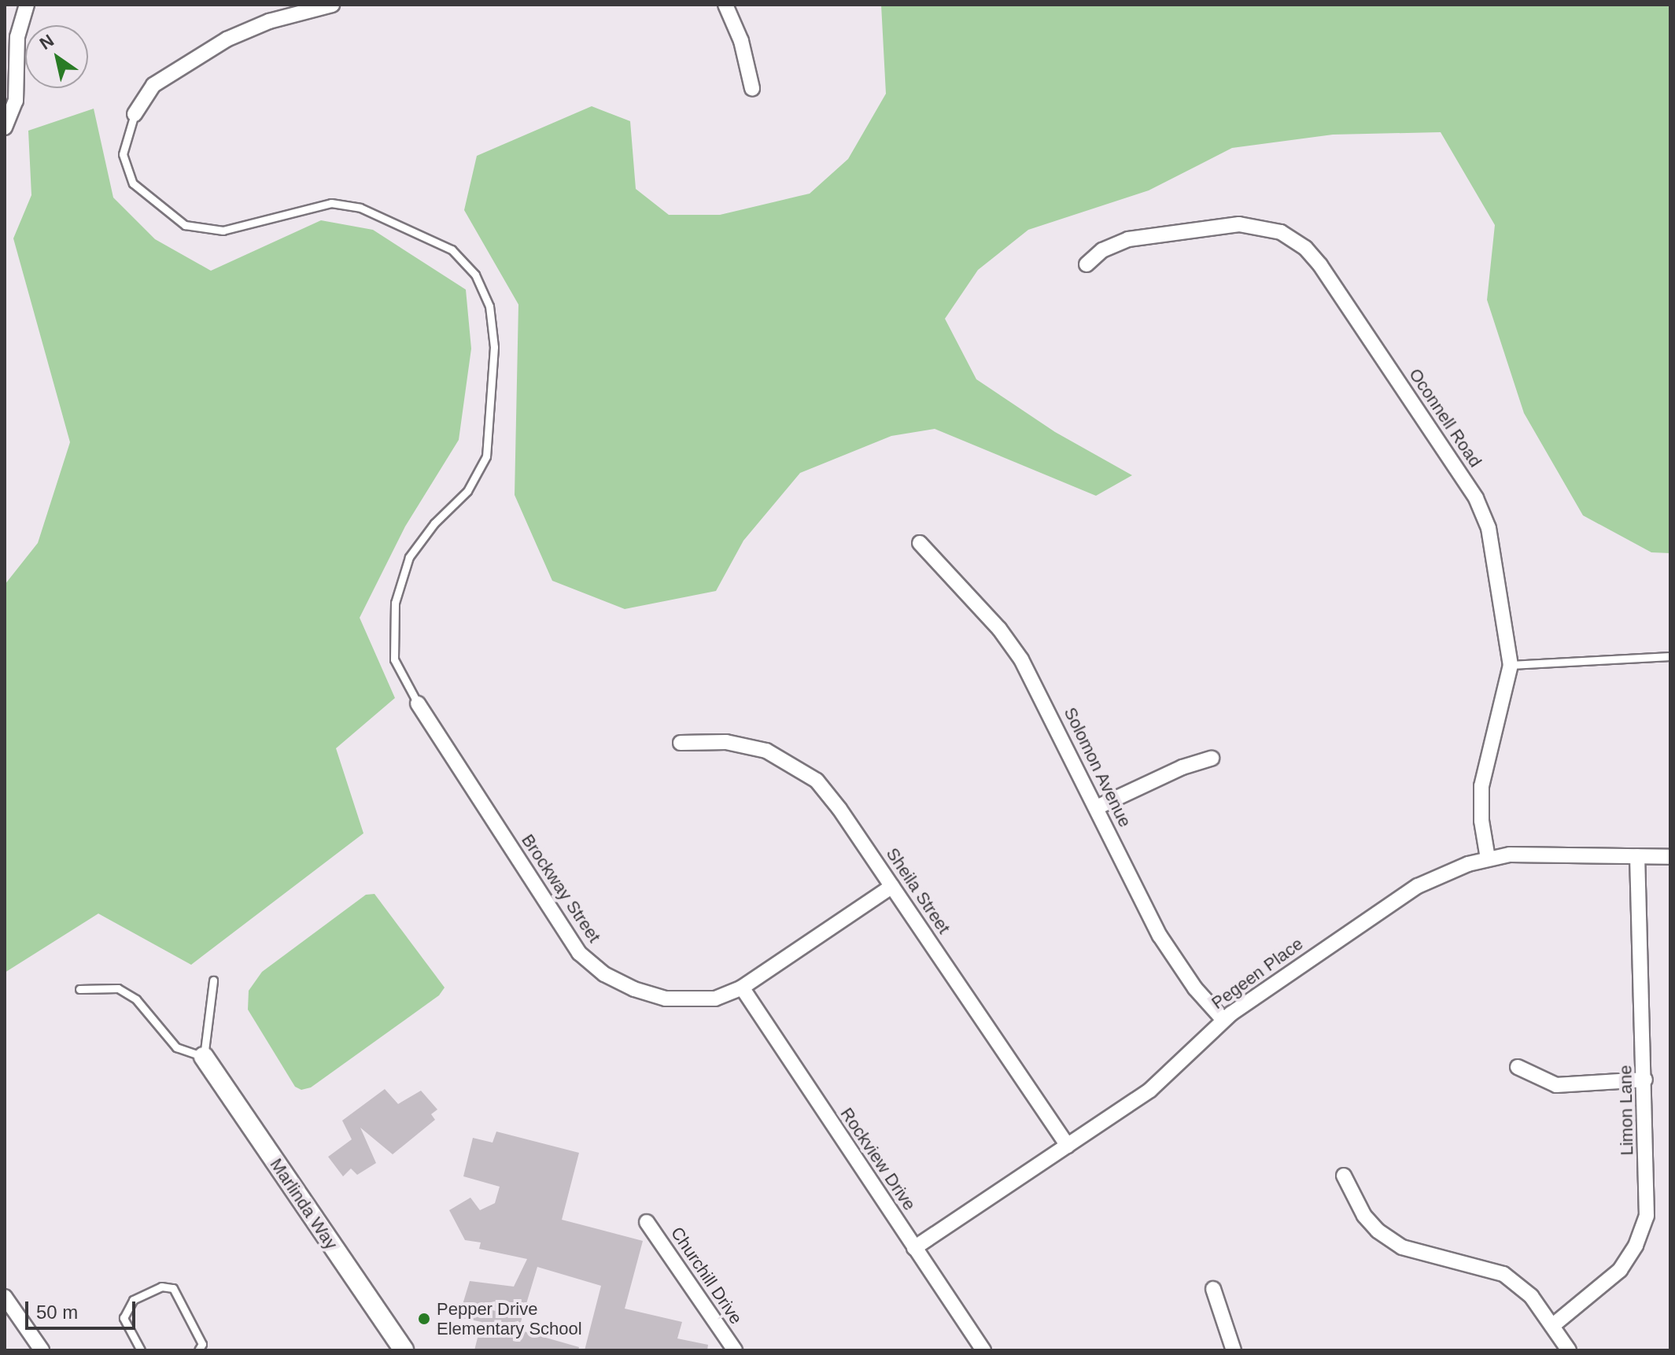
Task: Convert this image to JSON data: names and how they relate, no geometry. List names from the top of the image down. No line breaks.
{"streets":{"street":["Oconnell Road","Solomon Avenue","Brockway Street","Sheila Street","Pegeen Place","Limon Lane","Rockview Drive","Marlinda Way","Churchill Drive"]},"crossings":[["Oconnell Road","Pegeen Place"],["Solomon Avenue","Pegeen Place"],["Brockway Street","Sheila Street"],["Brockway Street","Rockview Drive"],["Sheila Street","Pegeen Place"],["Pegeen Place","Limon Lane"],["Pegeen Place","Rockview Drive"]],"places":["Pepper Drive Elementary School"],"scale_bar":"50 m","north":"top left"}
